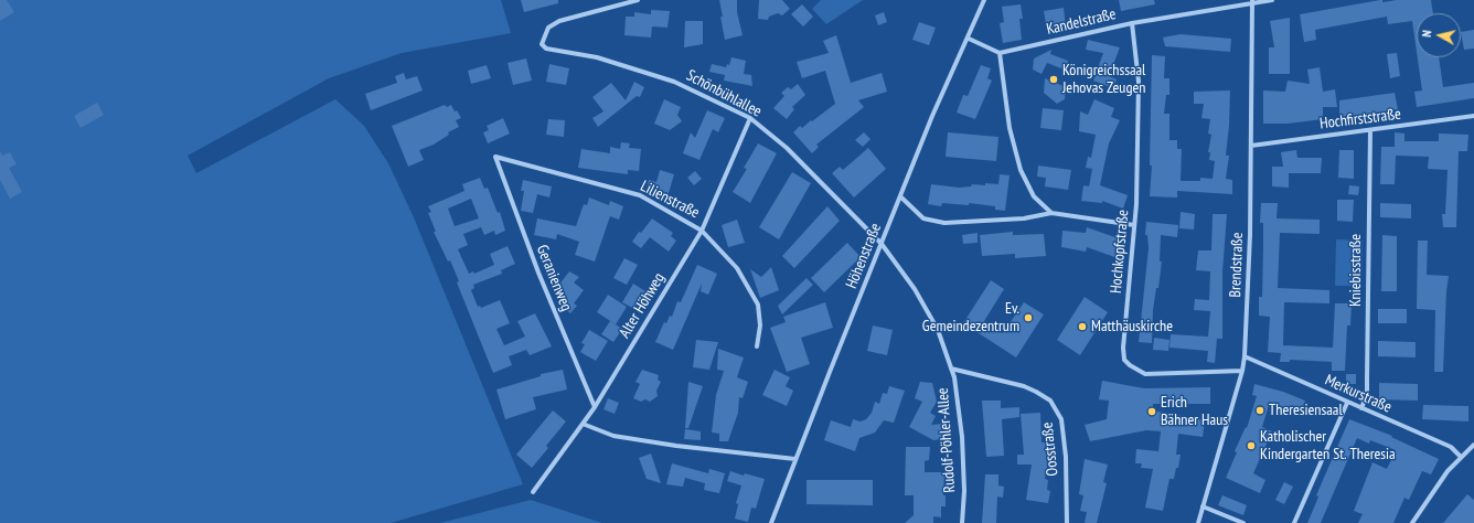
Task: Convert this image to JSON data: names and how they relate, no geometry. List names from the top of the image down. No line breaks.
{"streets":{"street":["Kandelstraße","Schönbühlallee","Hochfirststraße","Lilienstraße","Hochkopfstraße","Höhenstraße","Brendstraße","Kniebisstraße","Geranienweg","Alter Höhweg","Merkurstraße","Rudolf-Pöhler-Allee","Oosstraße"]},"crossings":[["Kandelstraße","Hochkopfstraße"],["Kandelstraße","Brendstraße"],["Schönbühlallee","Höhenstraße"],["Schönbühlallee","Alter Höhweg"],["Schönbühlallee","Rudolf-Pöhler-Allee"],["Hochfirststraße","Brendstraße"],["Hochfirststraße","Kniebisstraße"],["Lilienstraße","Geranienweg"],["Lilienstraße","Alter Höhweg"],["Hochkopfstraße","Brendstraße"],["Höhenstraße","Rudolf-Pöhler-Allee"],["Brendstraße","Merkurstraße"],["Kniebisstraße","Merkurstraße"],["Geranienweg","Alter Höhweg"],["Rudolf-Pöhler-Allee","Oosstraße"]],"places":["Königreichssaal Jehovas Zeugen","Ev. Gemeindezentrum","Matthäuskirche","Theresiensaal","Erich Bähner Haus","Katholischer Kindergarten St. Theresia"],"north":"left"}
